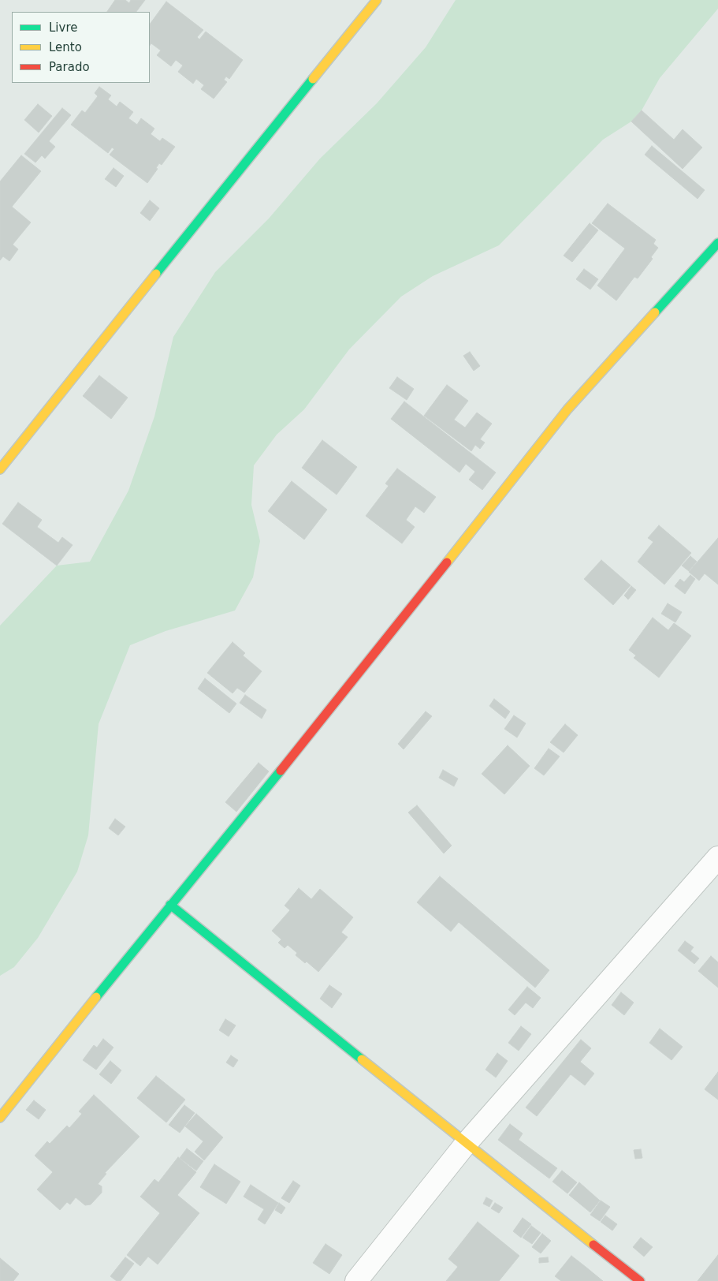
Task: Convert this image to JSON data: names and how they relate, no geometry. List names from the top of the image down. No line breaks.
{"legend":["Livre","Lento","Parado"]}
